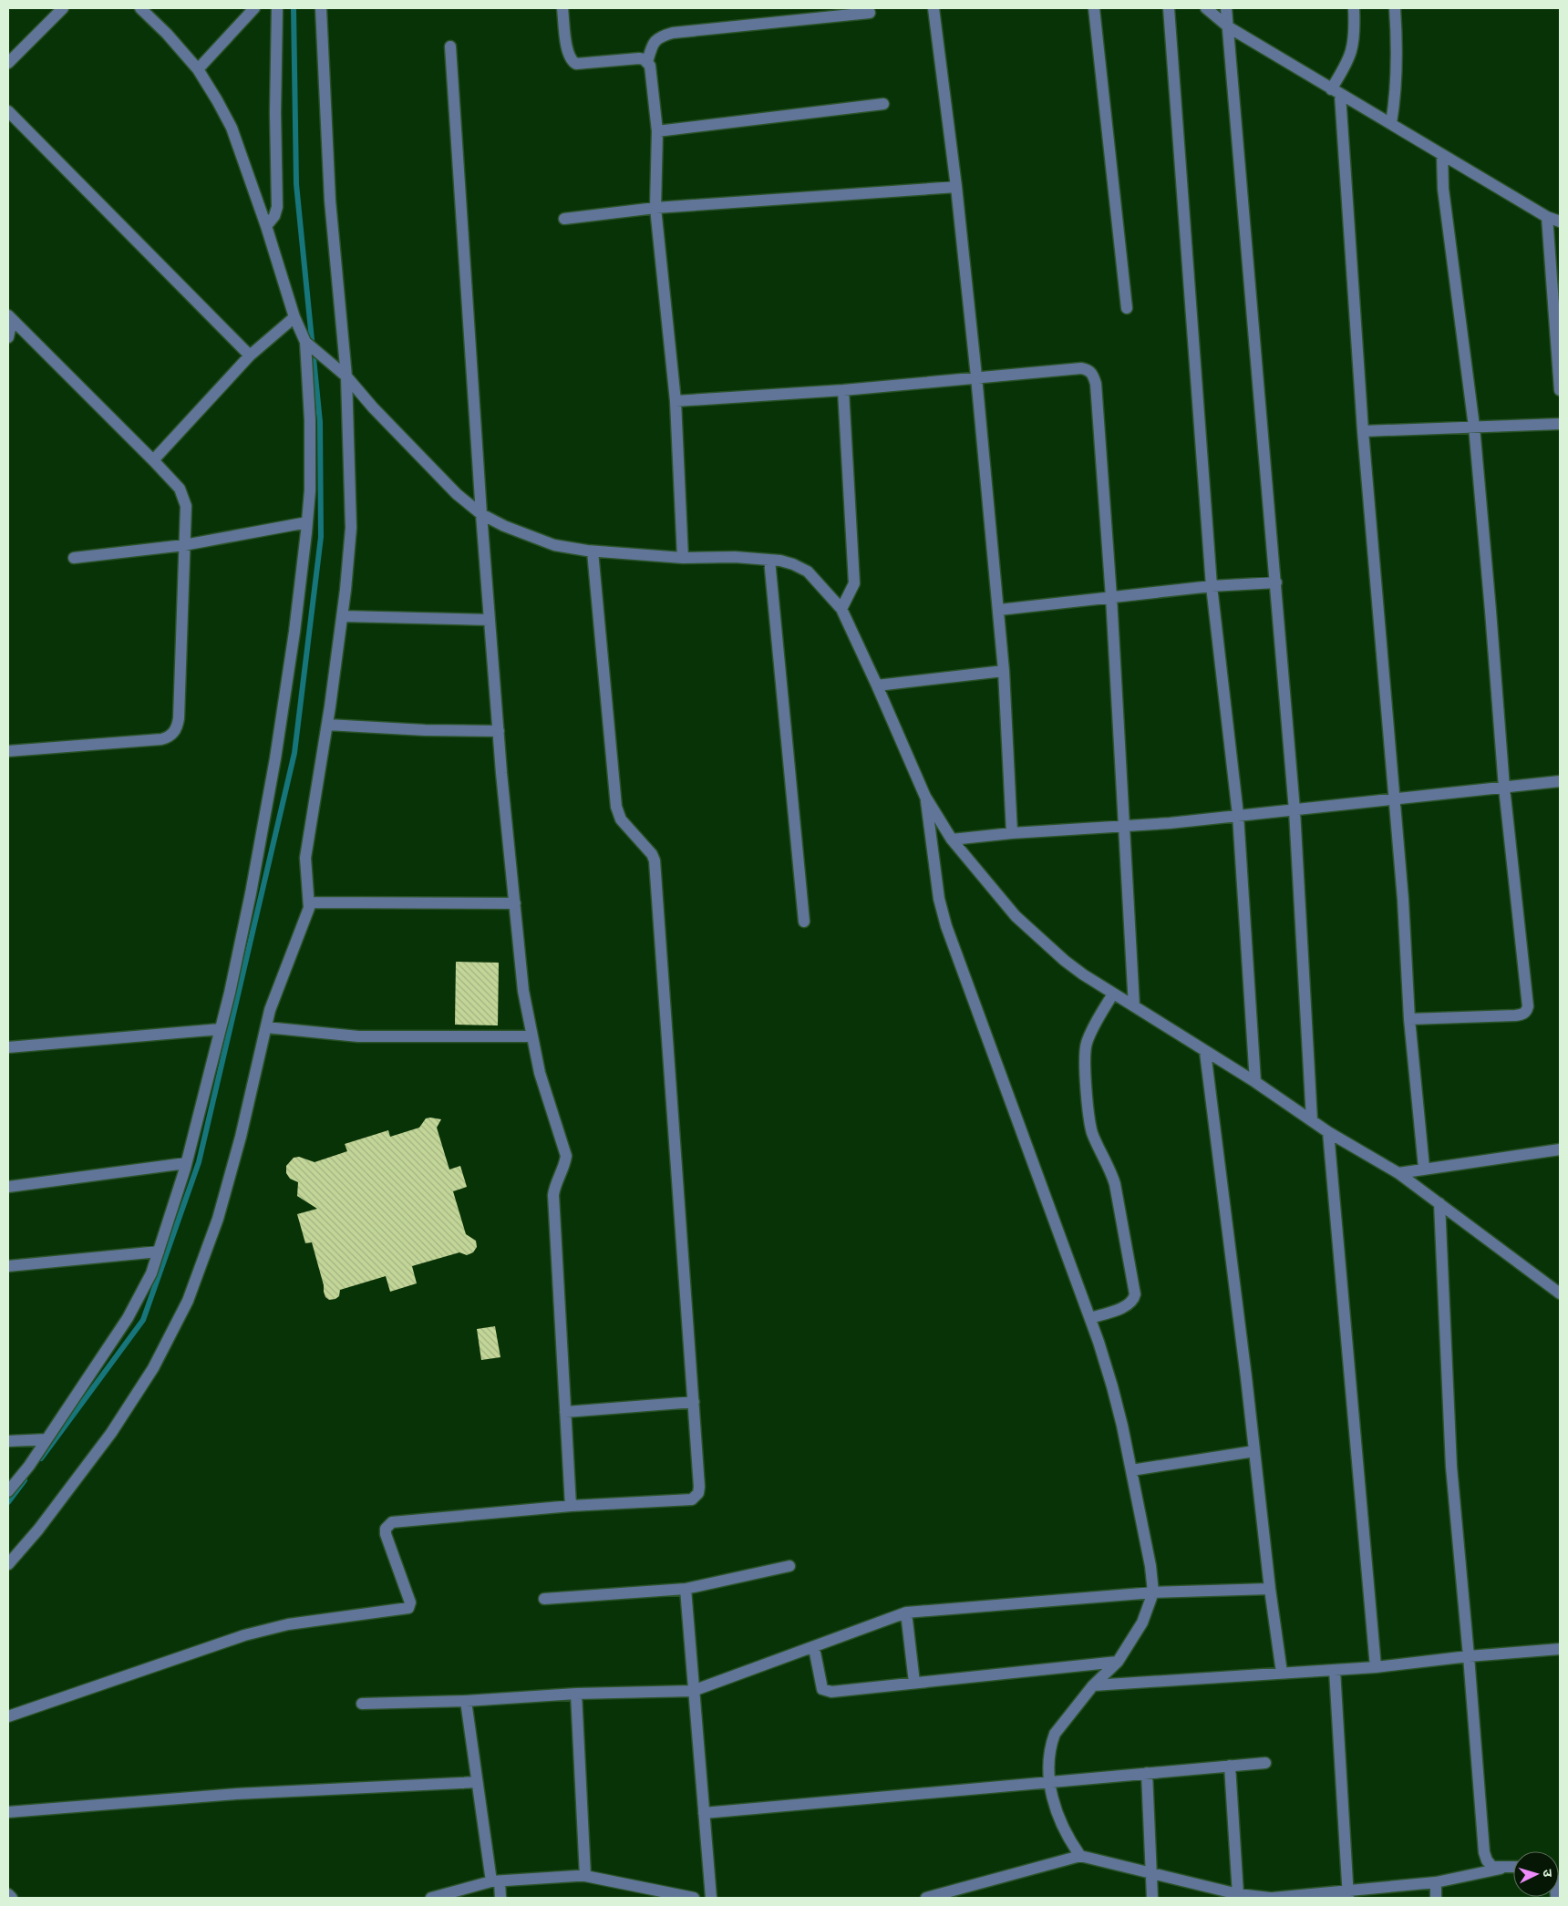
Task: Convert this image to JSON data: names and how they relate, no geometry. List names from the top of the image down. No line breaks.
{"north":"right"}
